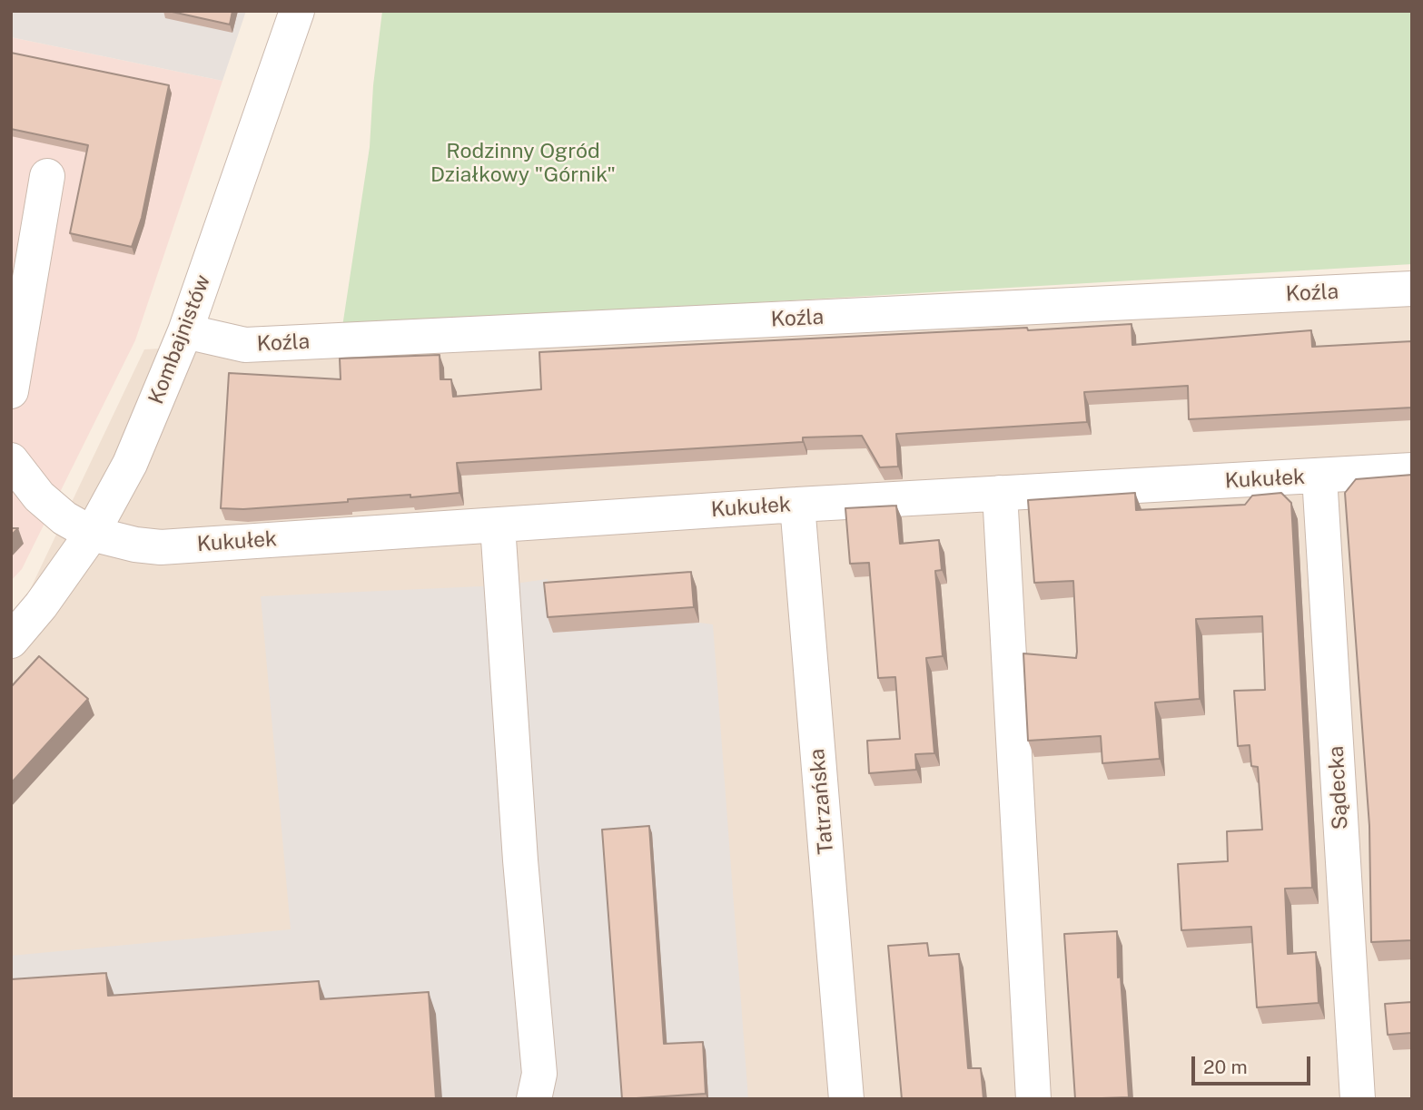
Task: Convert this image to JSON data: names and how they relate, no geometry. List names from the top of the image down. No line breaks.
{"streets":{"street":["Koźla","Kombajnistów","Kukułek","Sądecka","Tatrzańska"]},"crossings":[["Koźla","Kombajnistów"],["Kombajnistów","Kukułek"],["Kukułek","Sądecka"],["Kukułek","Tatrzańska"]],"parks":["Rodzinny Ogród Działkowy \"Górnik\""],"scale_bar":"20 m"}
